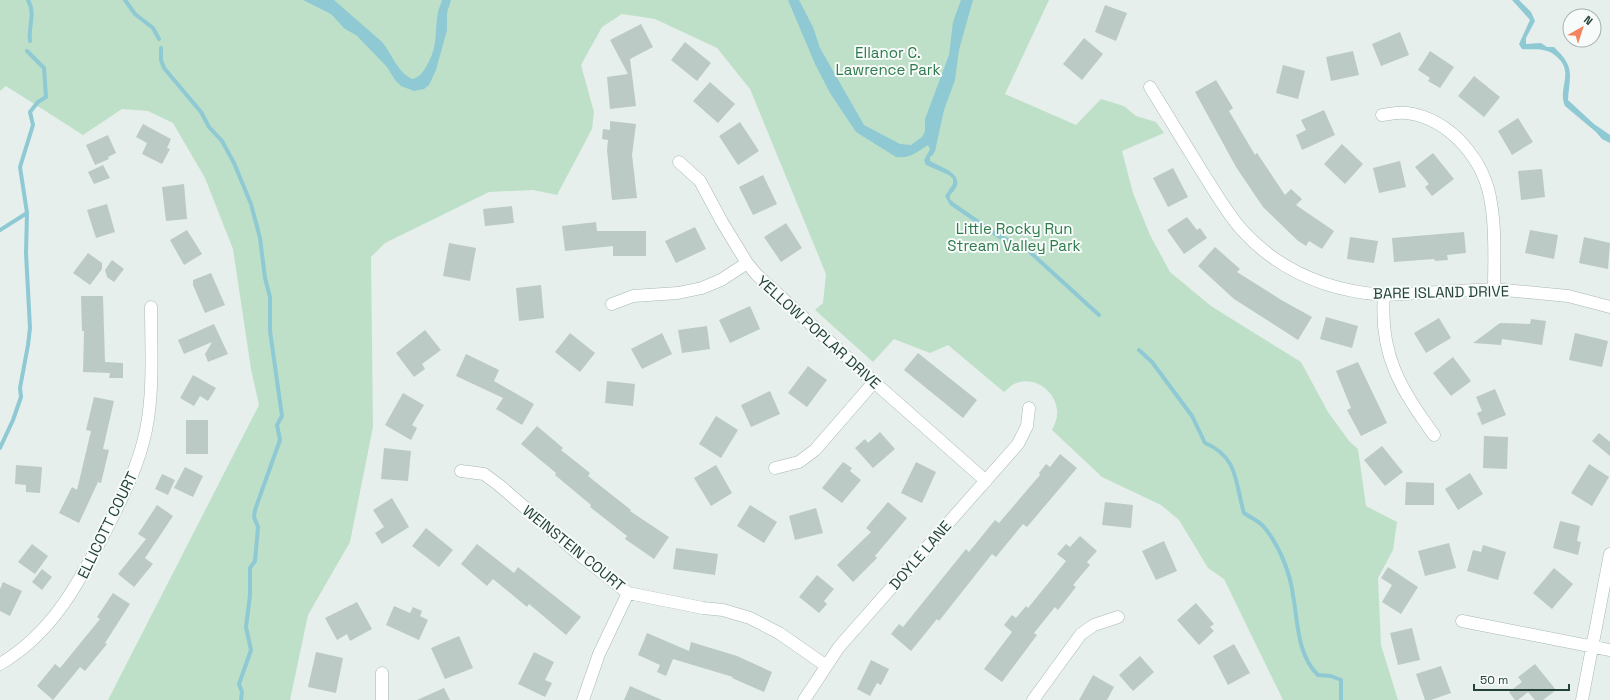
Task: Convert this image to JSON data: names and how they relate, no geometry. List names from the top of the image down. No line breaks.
{"streets":{"street":["BARE ISLAND DRIVE","YELLOW POPLAR DRIVE","ELLICOTT COURT","WEINSTEIN COURT","DOYLE LANE"]},"crossings":[["YELLOW POPLAR DRIVE","DOYLE LANE"],["WEINSTEIN COURT","DOYLE LANE"]],"parks":["Ellanor C. Lawrence Park","Little Rocky Run Stream Valley Park"],"scale_bar":"50 m","north":"top right"}
